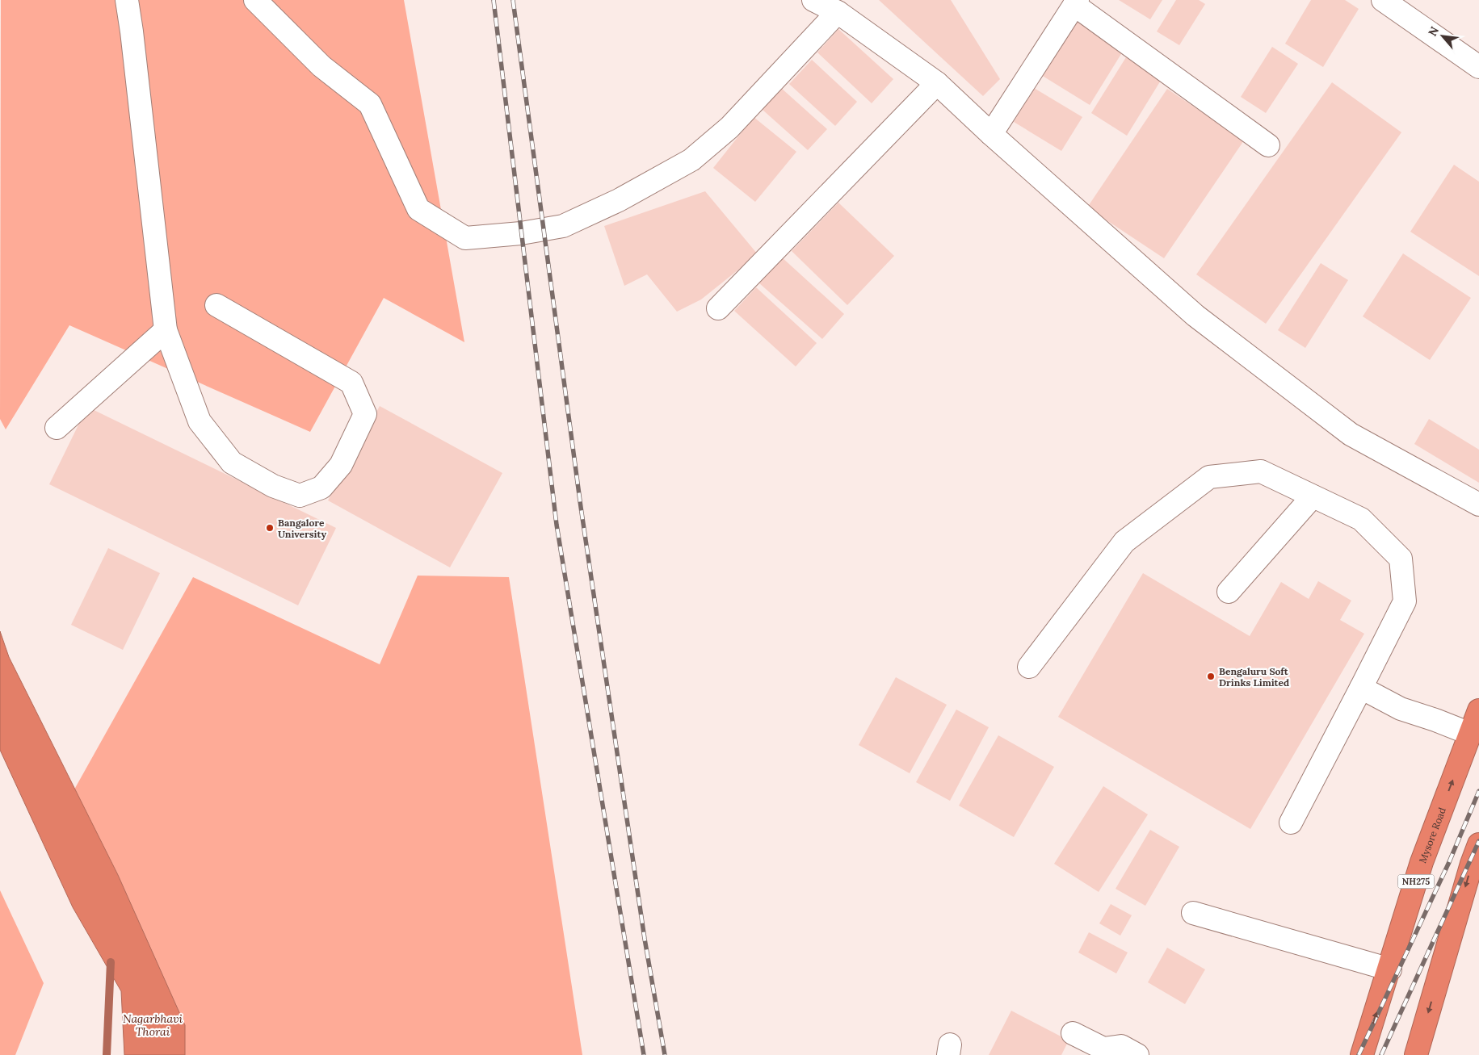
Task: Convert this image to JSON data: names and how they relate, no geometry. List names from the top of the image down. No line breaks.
{"streets":{"highway":["Mysore Road","NH275"]},"water":["Nagarbhavi Thorai"],"places":["Bangalore University","Bengaluru Soft Drinks Limited"],"north":"top left"}
